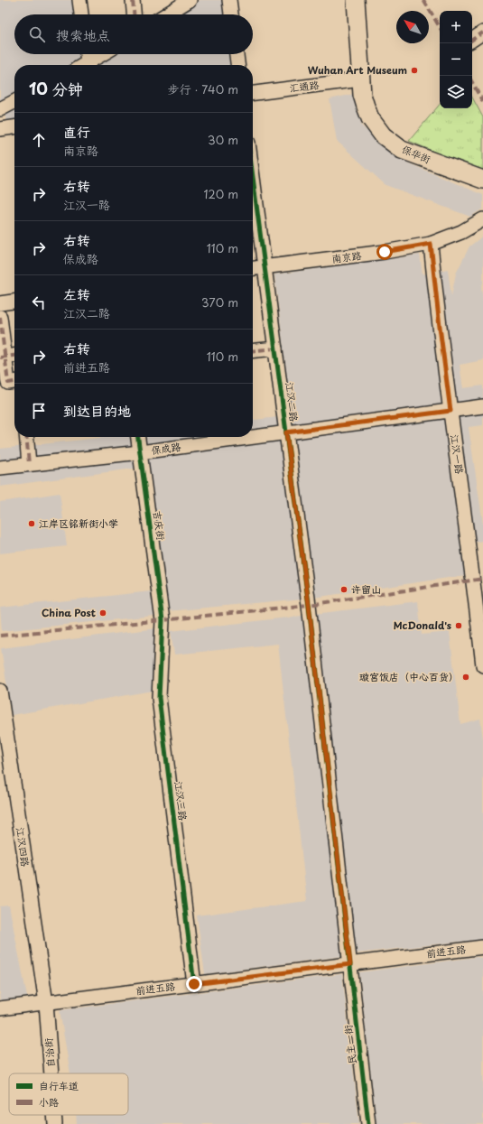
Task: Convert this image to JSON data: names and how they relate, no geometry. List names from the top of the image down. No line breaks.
{"streets":{"main road":["保华街"],"street":["汇通路","南京路","江汉二路","保成路","江汉一路","吉庆街","江汉三路","江汉四路","前进五路","民主一街","自治街"]},"crossings":[["汇通路","保华街"],["南京路","江汉二路"],["南京路","江汉一路"],["江汉二路","保成路"],["江汉二路","前进五路"],["江汉二路","民主一街"],["保成路","江汉一路"],["保成路","吉庆街"],["吉庆街","江汉三路"],["江汉三路","前进五路"],["江汉四路","前进五路"],["江汉四路","自治街"],["前进五路","民主一街"],["前进五路","自治街"]],"places":["Wuhan Art Museum","江岸区铭新街小学","许留山","China Post","McDonald's","璇宫饭店（中心百货）"],"legend":["自行车道","小路"],"north":"top left","page":{"map_buttons":["+","−"],"search":"搜索地点","heading":["10 分钟","步行 · 740 m"],"list":[["直行","南京路","30 m"],["右转","江汉一路","120 m"],["右转","保成路","110 m"],["左转","江汉二路","370 m"],["右转","前进五路","110 m"],"到达目的地"]}}
